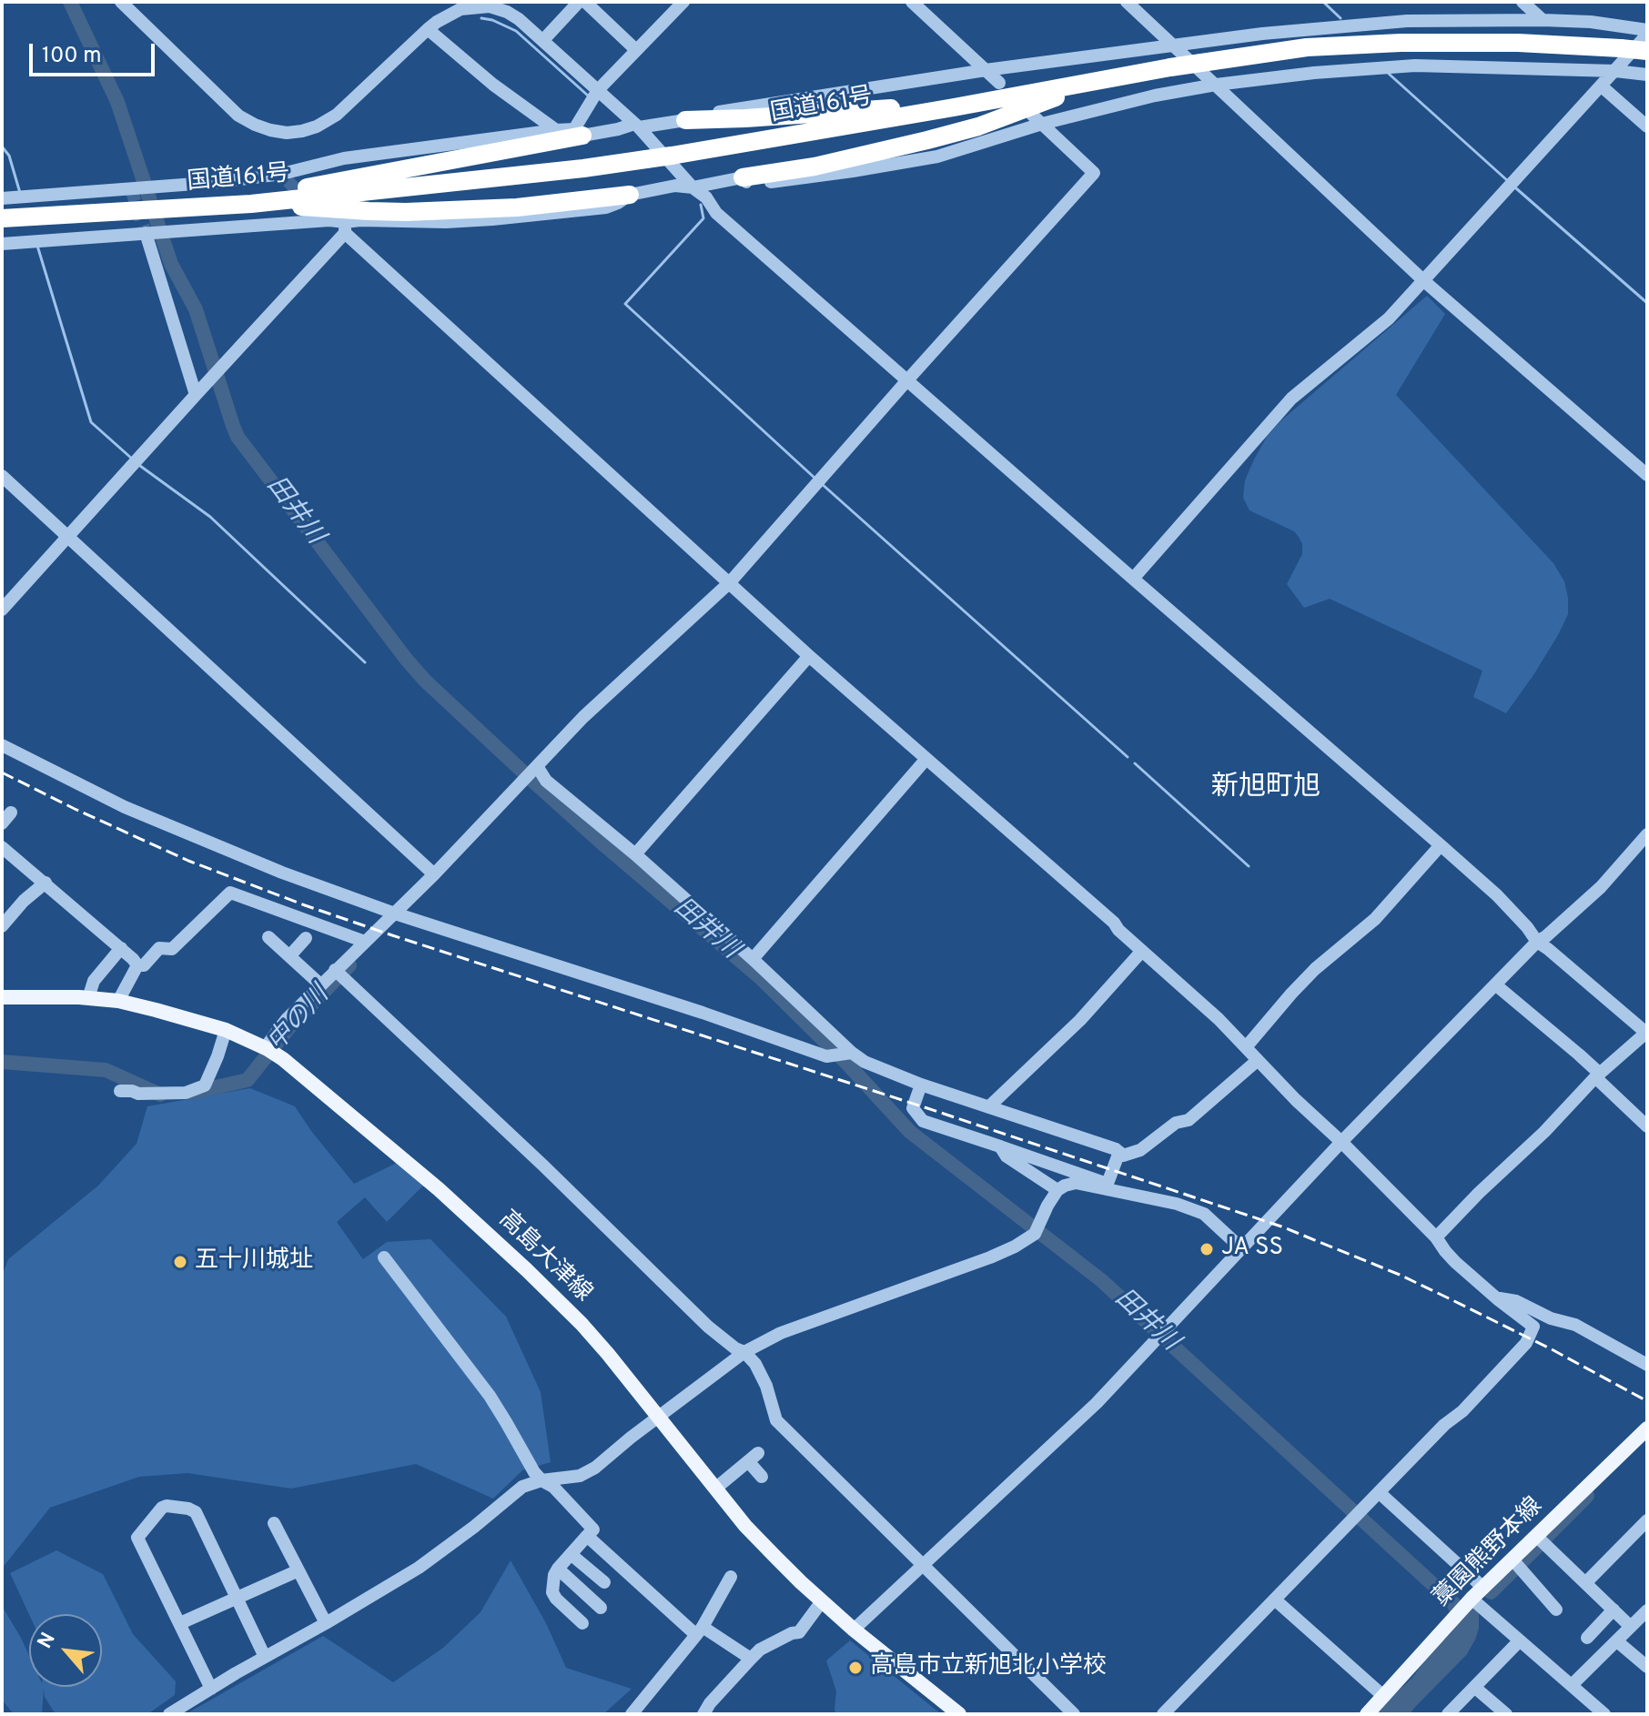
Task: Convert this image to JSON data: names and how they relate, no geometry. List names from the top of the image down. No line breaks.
{"streets":{"highway":["国道161号"],"main road":["高島大津線","藁園熊野本線"]},"districts":["新旭町旭"],"water":["田井川","中の川"],"places":["JA SS","五十川城址","高島市立新旭北小学校"],"scale_bar":"100 m","north":"top left"}
